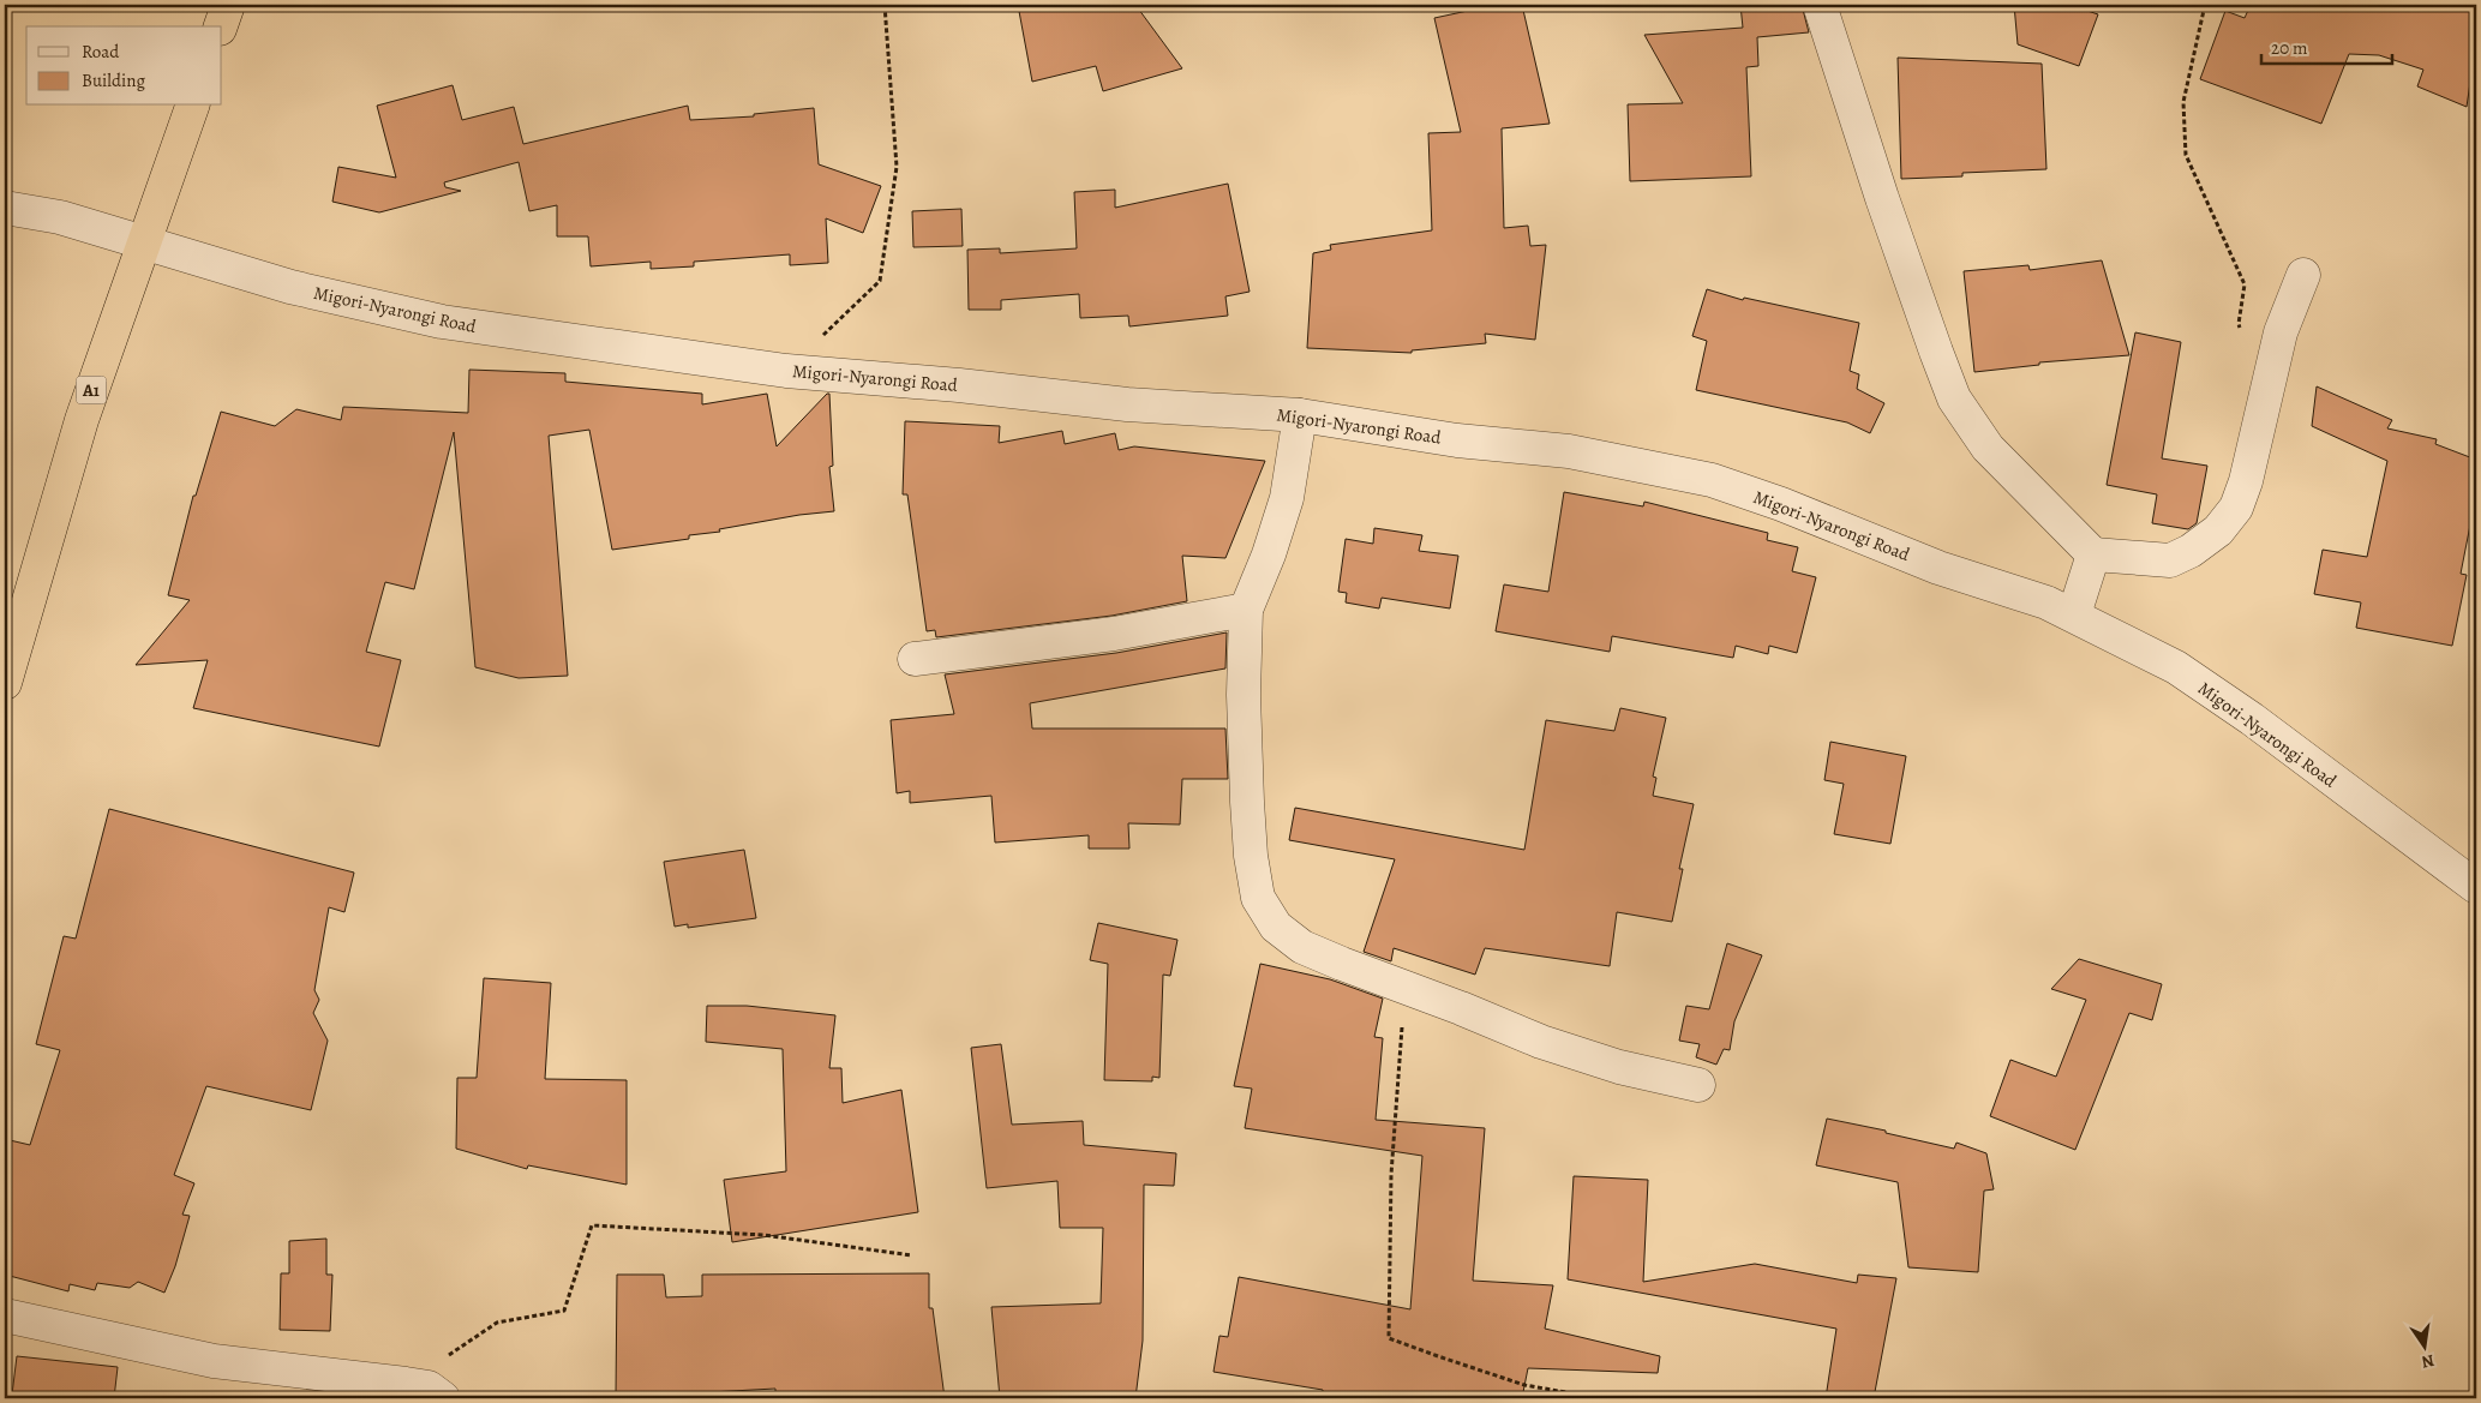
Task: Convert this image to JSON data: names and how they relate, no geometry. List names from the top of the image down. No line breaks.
{"streets":{"highway":["A1"],"street":["Migori-Nyarongi Road"]},"crossings":[["Migori-Nyarongi Road","A1"]],"legend":["Road","Building"],"scale_bar":"20 m","north":"bottom"}
